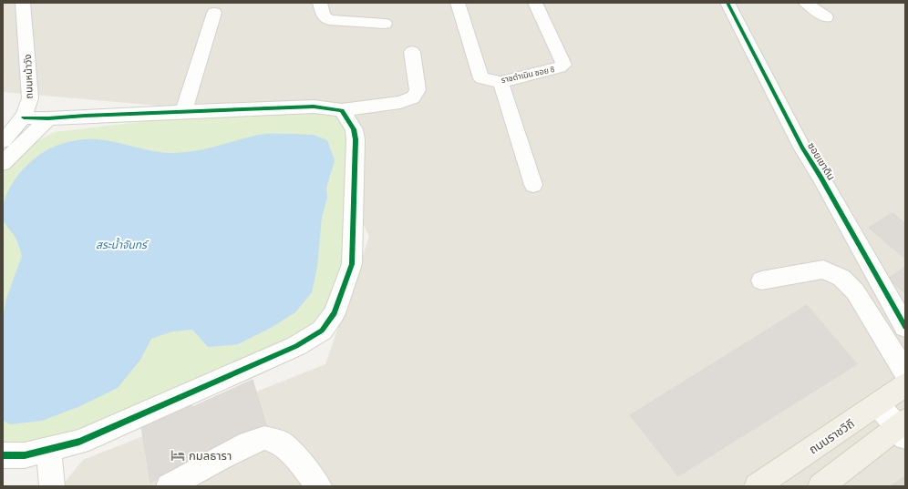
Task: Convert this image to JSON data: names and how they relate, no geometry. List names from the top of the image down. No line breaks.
{"streets":{"main road":["ถนนราชวิถี"],"street":["ราชดำเนิน ซอย 8","ถนนหน้าวัง","ซอยเขาดิน"]},"water":["สระน้ำจันทร์"],"places":{"hotel":["กมลธารา"]}}
